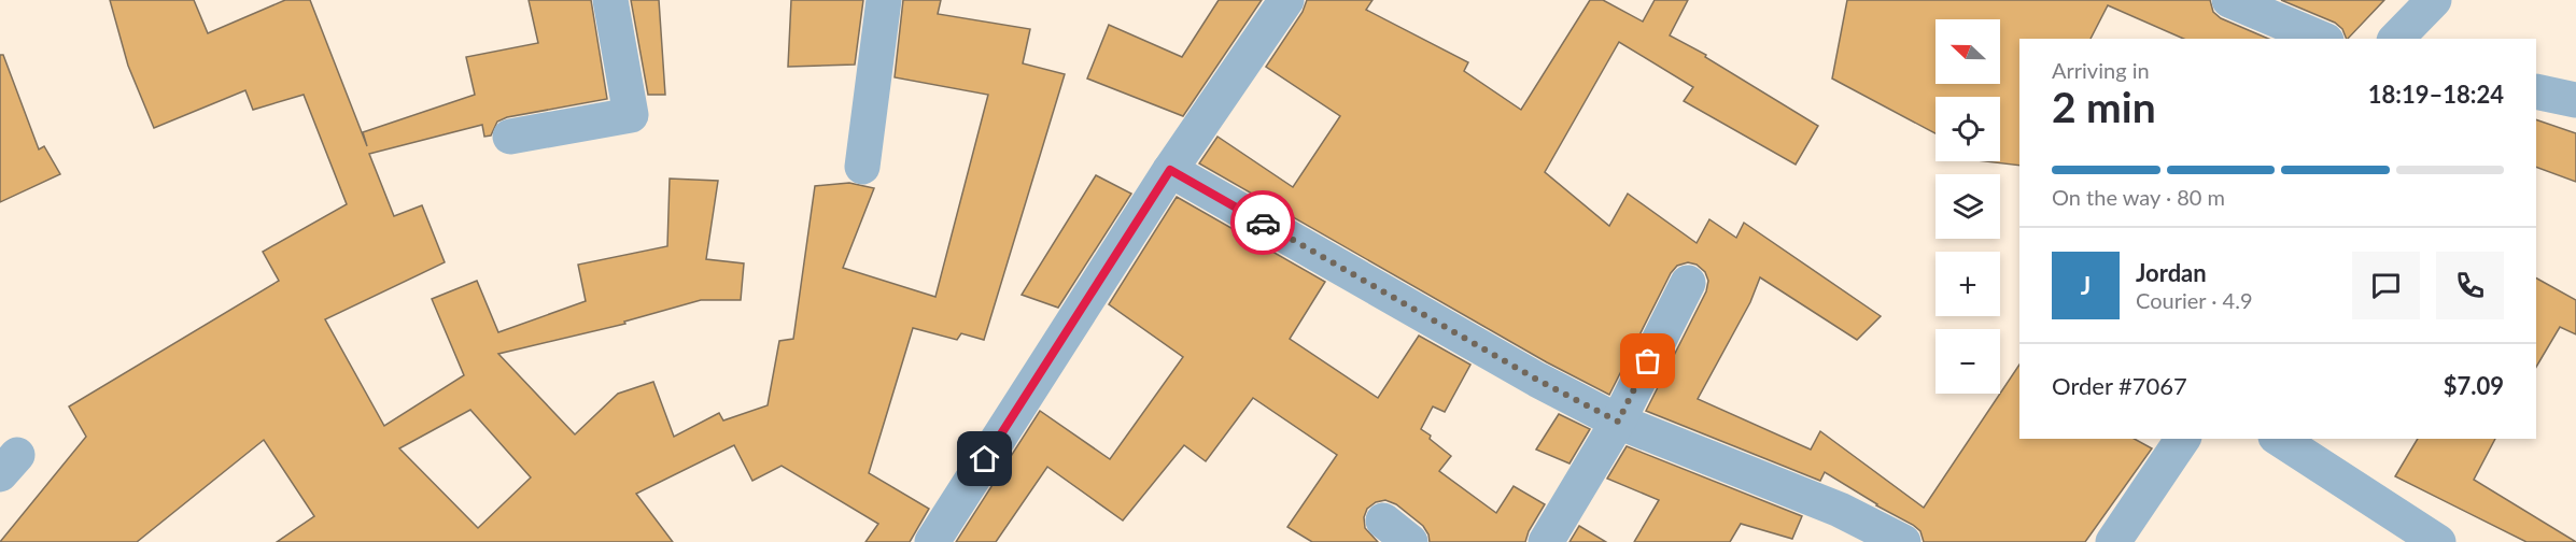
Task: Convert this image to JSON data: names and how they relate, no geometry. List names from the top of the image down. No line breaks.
{"north":"left","page":{"map_buttons":["+","−"],"heading":["2 min","Arriving in","18:19–18:24"],"panel":["Jordan","Courier · 4.9","Order #7067","$7.09"],"bar":"On the way · 80 m","round":"J"}}
